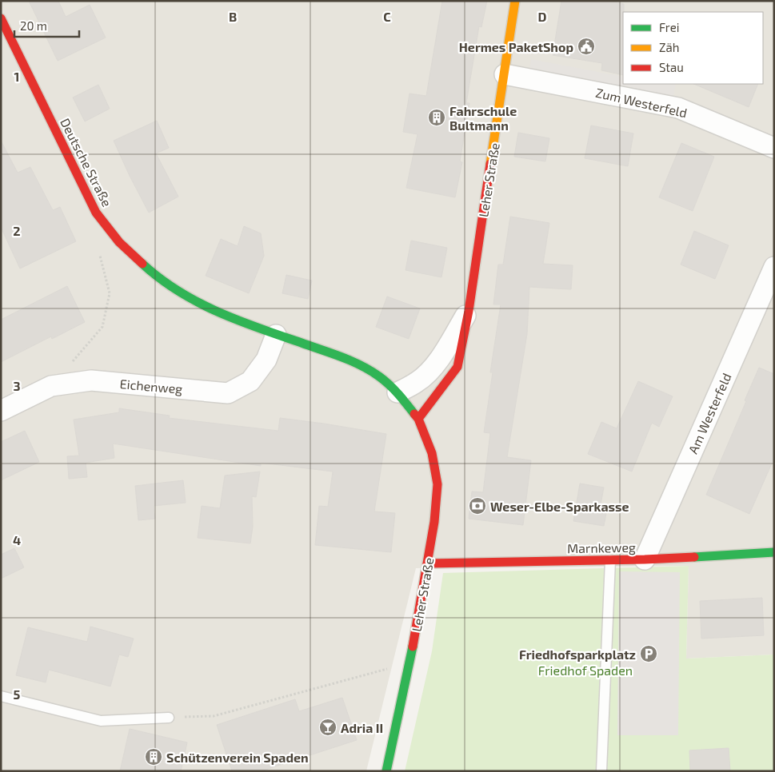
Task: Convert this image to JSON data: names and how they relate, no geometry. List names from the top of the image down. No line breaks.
{"streets":{"street":["Zum Westerfeld","Deutsche Straße","Leher Straße","Eichenweg","Am Westerfeld","Marnkeweg"]},"crossings":[["Zum Westerfeld","Leher Straße"],["Deutsche Straße","Leher Straße"],["Deutsche Straße","Eichenweg"],["Leher Straße","Marnkeweg"],["Am Westerfeld","Marnkeweg"]],"parks":["Friedhof Spaden"],"places":{"public building":["Hermes PaketShop"],"building":["Fahrschule Bultmann","Schützenverein Spaden"],"bank":["Weser-Elbe-Sparkasse"],"parking":["Friedhofsparkplatz"],"bar":["Adria II"]},"legend":["Frei","Zäh","Stau"],"scale_bar":"20 m","grid":{"columns":["B","C","D"],"rows":["1","2","3","4","5"]}}
